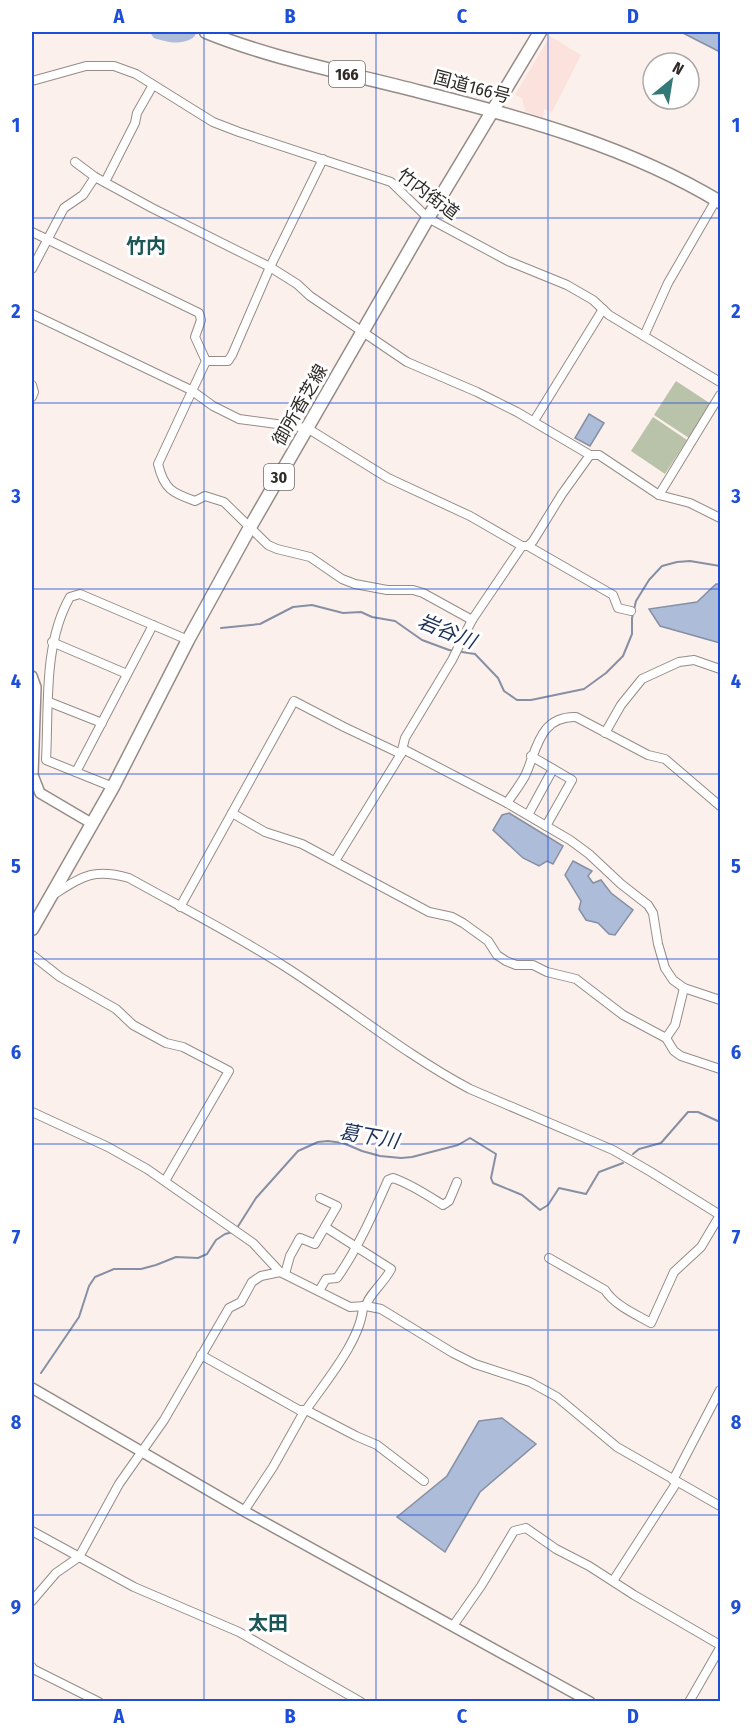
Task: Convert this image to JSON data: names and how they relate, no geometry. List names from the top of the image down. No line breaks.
{"streets":{"main road":["166","国道166号","御所香芝線","30"],"street":["竹内街道"]},"crossings":[["国道166号","御所香芝線"],["竹内街道","御所香芝線"]],"districts":["竹内","太田"],"water":["岩谷川","葛下川"],"north":"top right","grid":{"columns":["A","B","C","D"],"rows":["1","2","3","4","5","6","7","8","9"]}}
